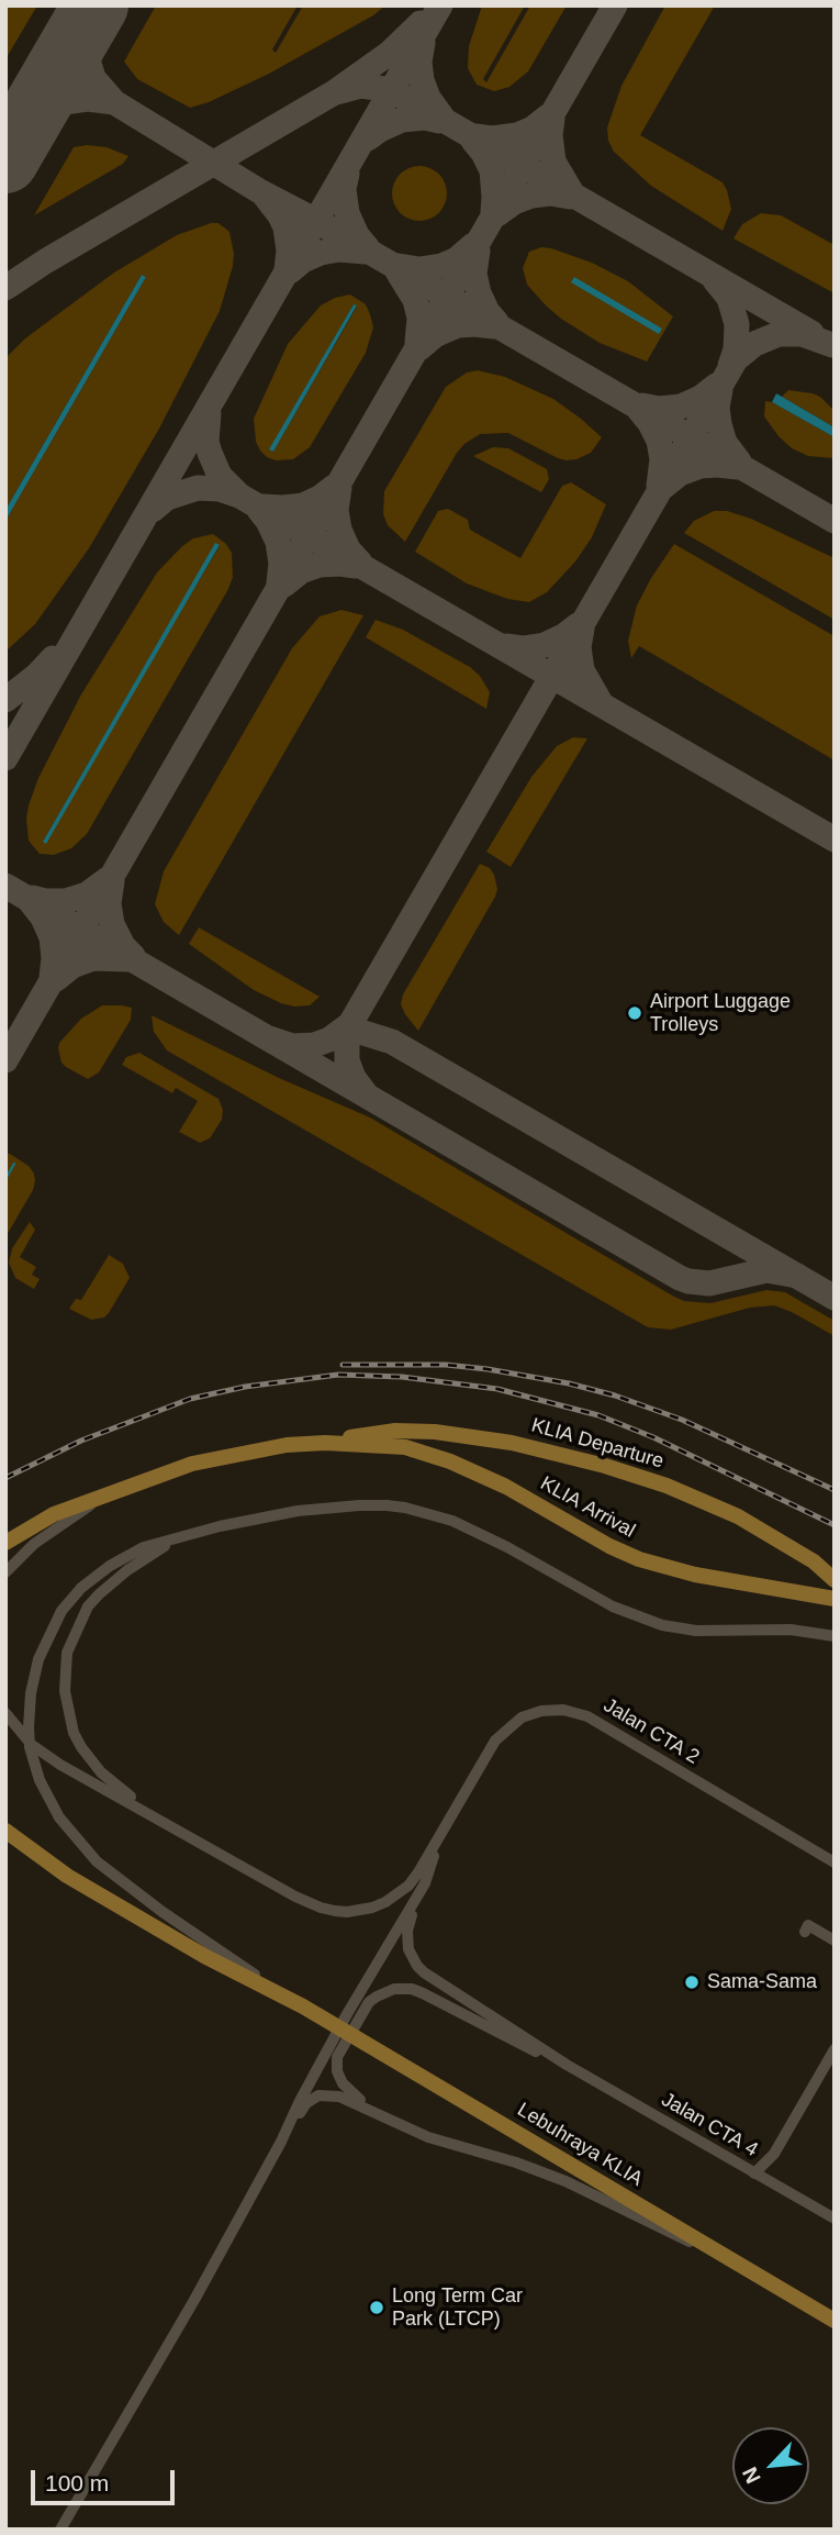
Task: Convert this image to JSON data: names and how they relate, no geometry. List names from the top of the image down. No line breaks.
{"streets":{"main road":["KLIA Departure","KLIA Arrival","Lebuhraya KLIA"],"street":["Jalan CTA 2","Jalan CTA 4"]},"crossings":[["KLIA Departure","KLIA Arrival"]],"places":["Airport Luggage Trolleys","Sama-Sama","Long Term Car Park (LTCP)"],"scale_bar":"100 m","north":"bottom left"}
